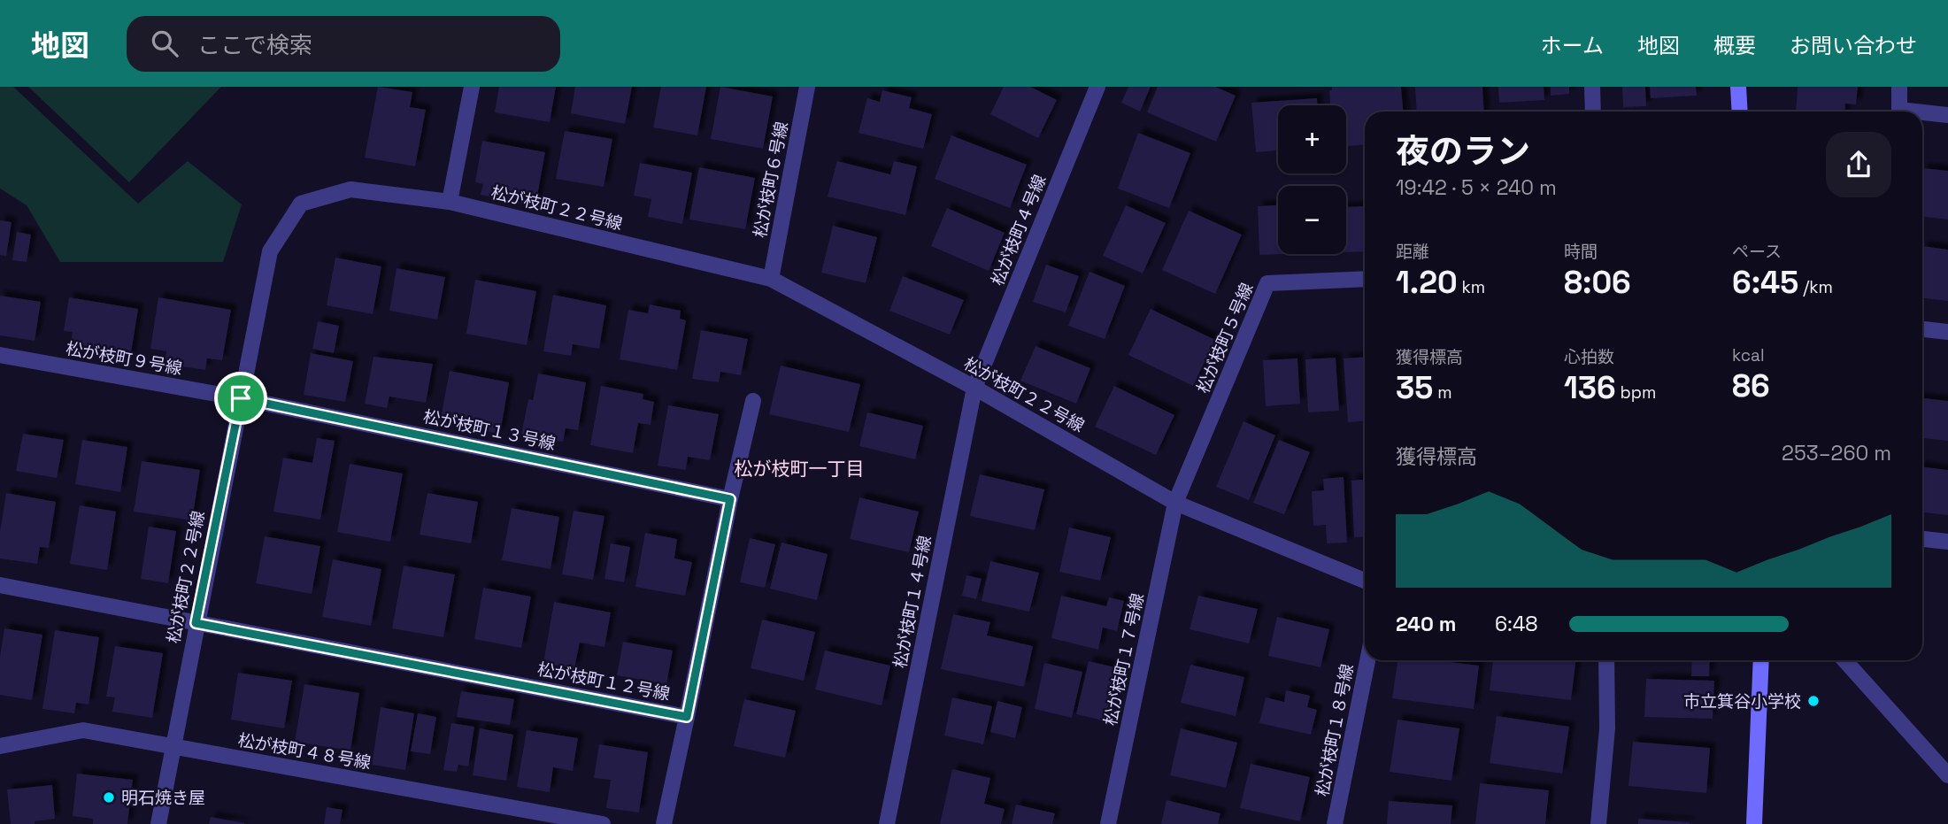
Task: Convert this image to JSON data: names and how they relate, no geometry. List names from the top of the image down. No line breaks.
{"streets":{"street":["松が枝町６号線","松が枝町２２号線","松が枝町４号線","松が枝町５号線","松が枝町９号線","松が枝町１３号線","松が枝町１４号線","松が枝町１７号線","松が枝町１２号線","松が枝町１８号線","松が枝町４８号線"]},"crossings":[["松が枝町６号線","松が枝町２２号線"],["松が枝町２２号線","松が枝町４号線"],["松が枝町２２号線","松が枝町５号線"],["松が枝町２２号線","松が枝町９号線"],["松が枝町２２号線","松が枝町１３号線"],["松が枝町２２号線","松が枝町１４号線"],["松が枝町２２号線","松が枝町１７号線"],["松が枝町２２号線","松が枝町１２号線"],["松が枝町２２号線","松が枝町４８号線"],["松が枝町４号線","松が枝町１４号線"],["松が枝町５号線","松が枝町１７号線"],["松が枝町９号線","松が枝町１３号線"],["松が枝町１３号線","松が枝町１２号線"]],"districts":["松が枝町一丁目"],"places":["市立箕谷小学校","明石焼き屋"],"page":{"header":"地図","search":"ここで検索","nav":["ホーム","地図","概要","お問い合わせ"],"map_buttons":["+","−"],"heading":["夜のラン","19:42 · 5 × 240 m"],"stats":[["距離","1.20 km"],["時間","8:06"],["ペース","6:45 /km"],["獲得標高","35 m"],["心拍数","136 bpm"],["kcal","86"]],"chart":["獲得標高","253–260 m"],"list":[{"name":"240 m","note":"6:48"}]}}
